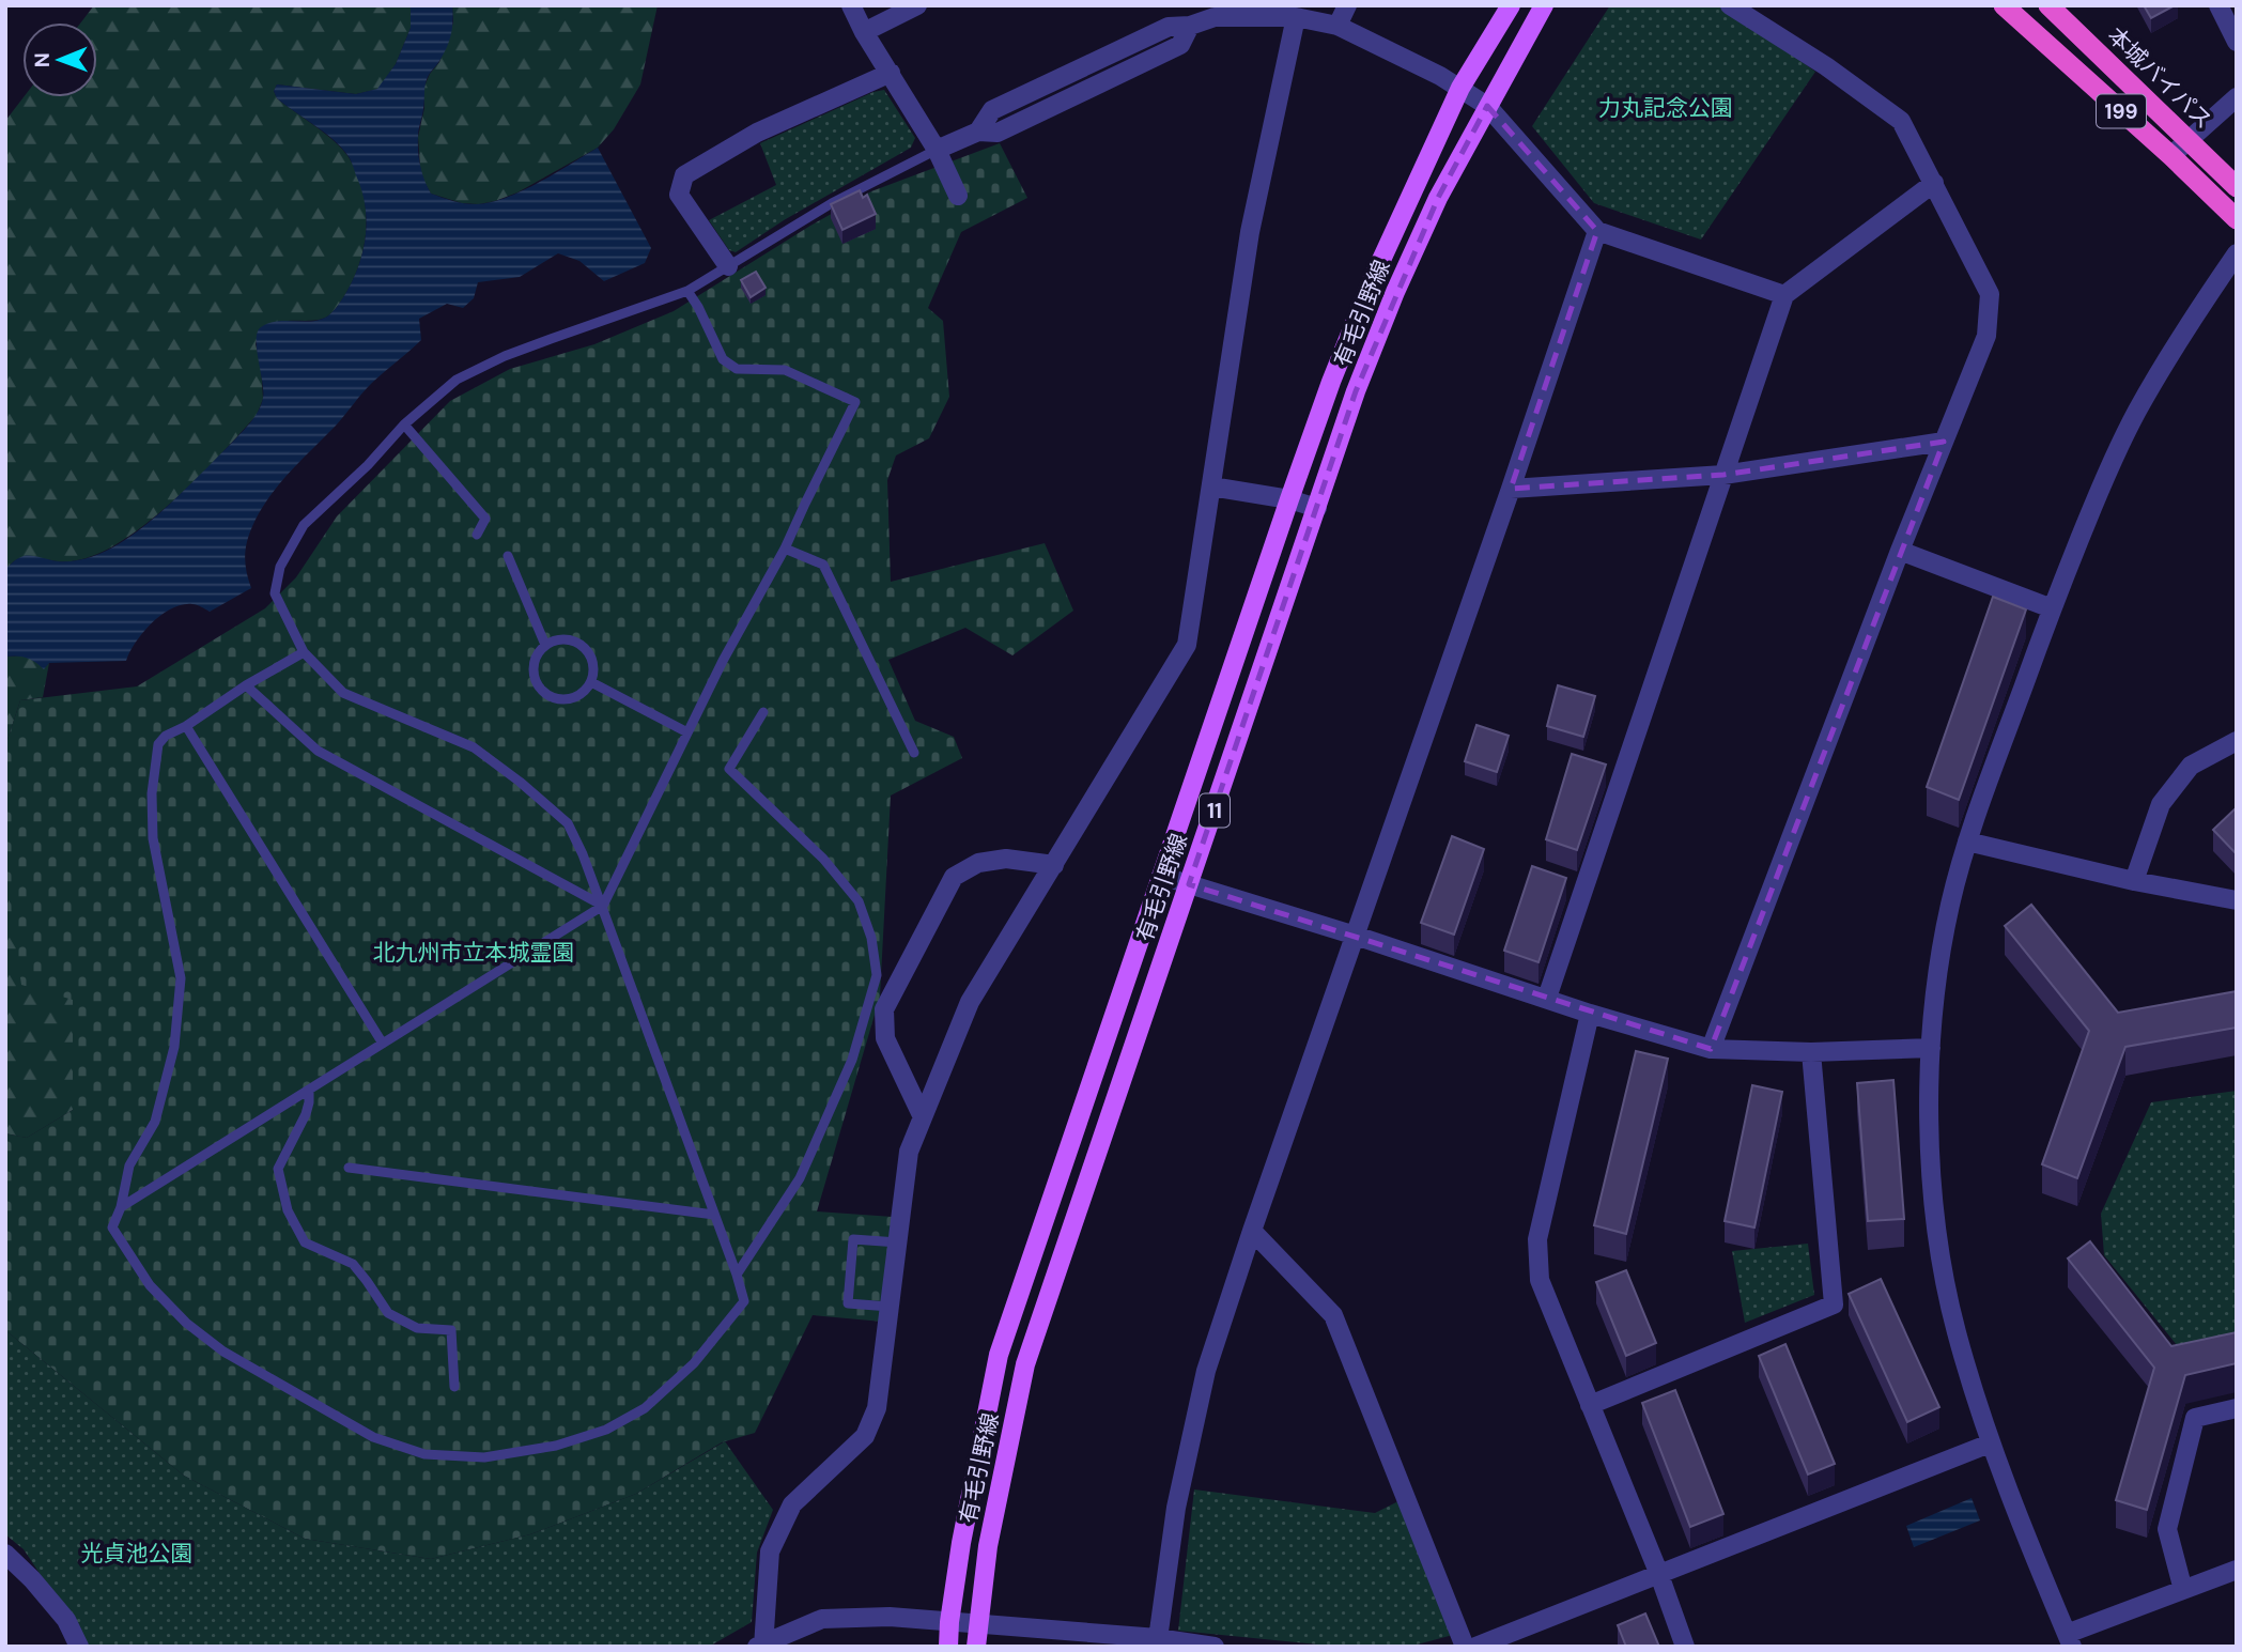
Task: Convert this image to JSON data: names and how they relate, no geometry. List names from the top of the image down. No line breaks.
{"streets":{"highway":["本城バイパス","199"],"main road":["有毛引野線","11"]},"parks":["力丸記念公園","北九州市立本城霊園","光貞池公園"],"north":"left"}
